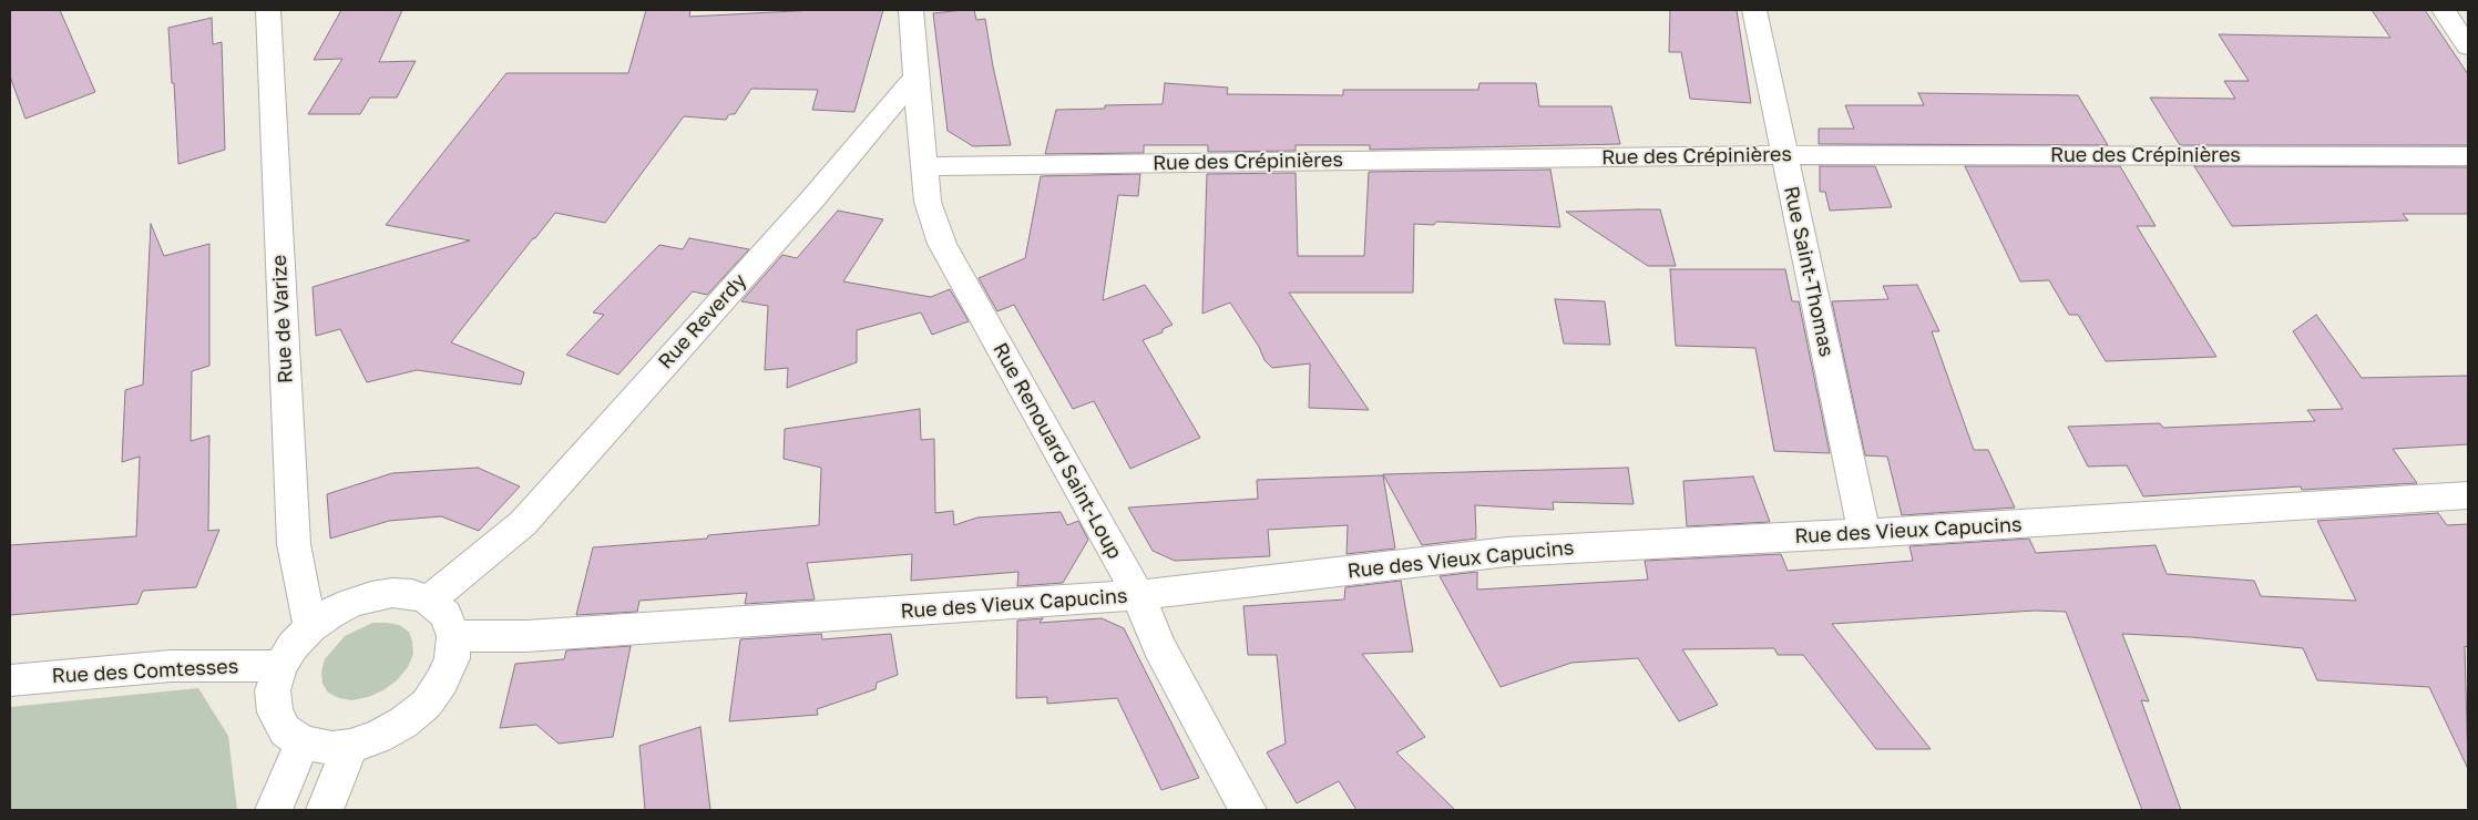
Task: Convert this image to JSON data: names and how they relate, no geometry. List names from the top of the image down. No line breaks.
{"streets":{"street":["Rue des Crépinières","Rue Saint-Thomas","Rue de Varize","Rue Reverdy","Rue Renouard Saint-Loup","Rue des Vieux Capucins","Rue des Comtesses"]},"crossings":[["Rue des Crépinières","Rue Saint-Thomas"],["Rue des Crépinières","Rue Renouard Saint-Loup"],["Rue Saint-Thomas","Rue des Vieux Capucins"],["Rue de Varize","Rue Reverdy"],["Rue de Varize","Rue des Vieux Capucins"],["Rue de Varize","Rue des Comtesses"],["Rue Reverdy","Rue Renouard Saint-Loup"],["Rue Reverdy","Rue des Vieux Capucins"],["Rue Reverdy","Rue des Comtesses"],["Rue Renouard Saint-Loup","Rue des Vieux Capucins"],["Rue des Vieux Capucins","Rue des Comtesses"]]}
